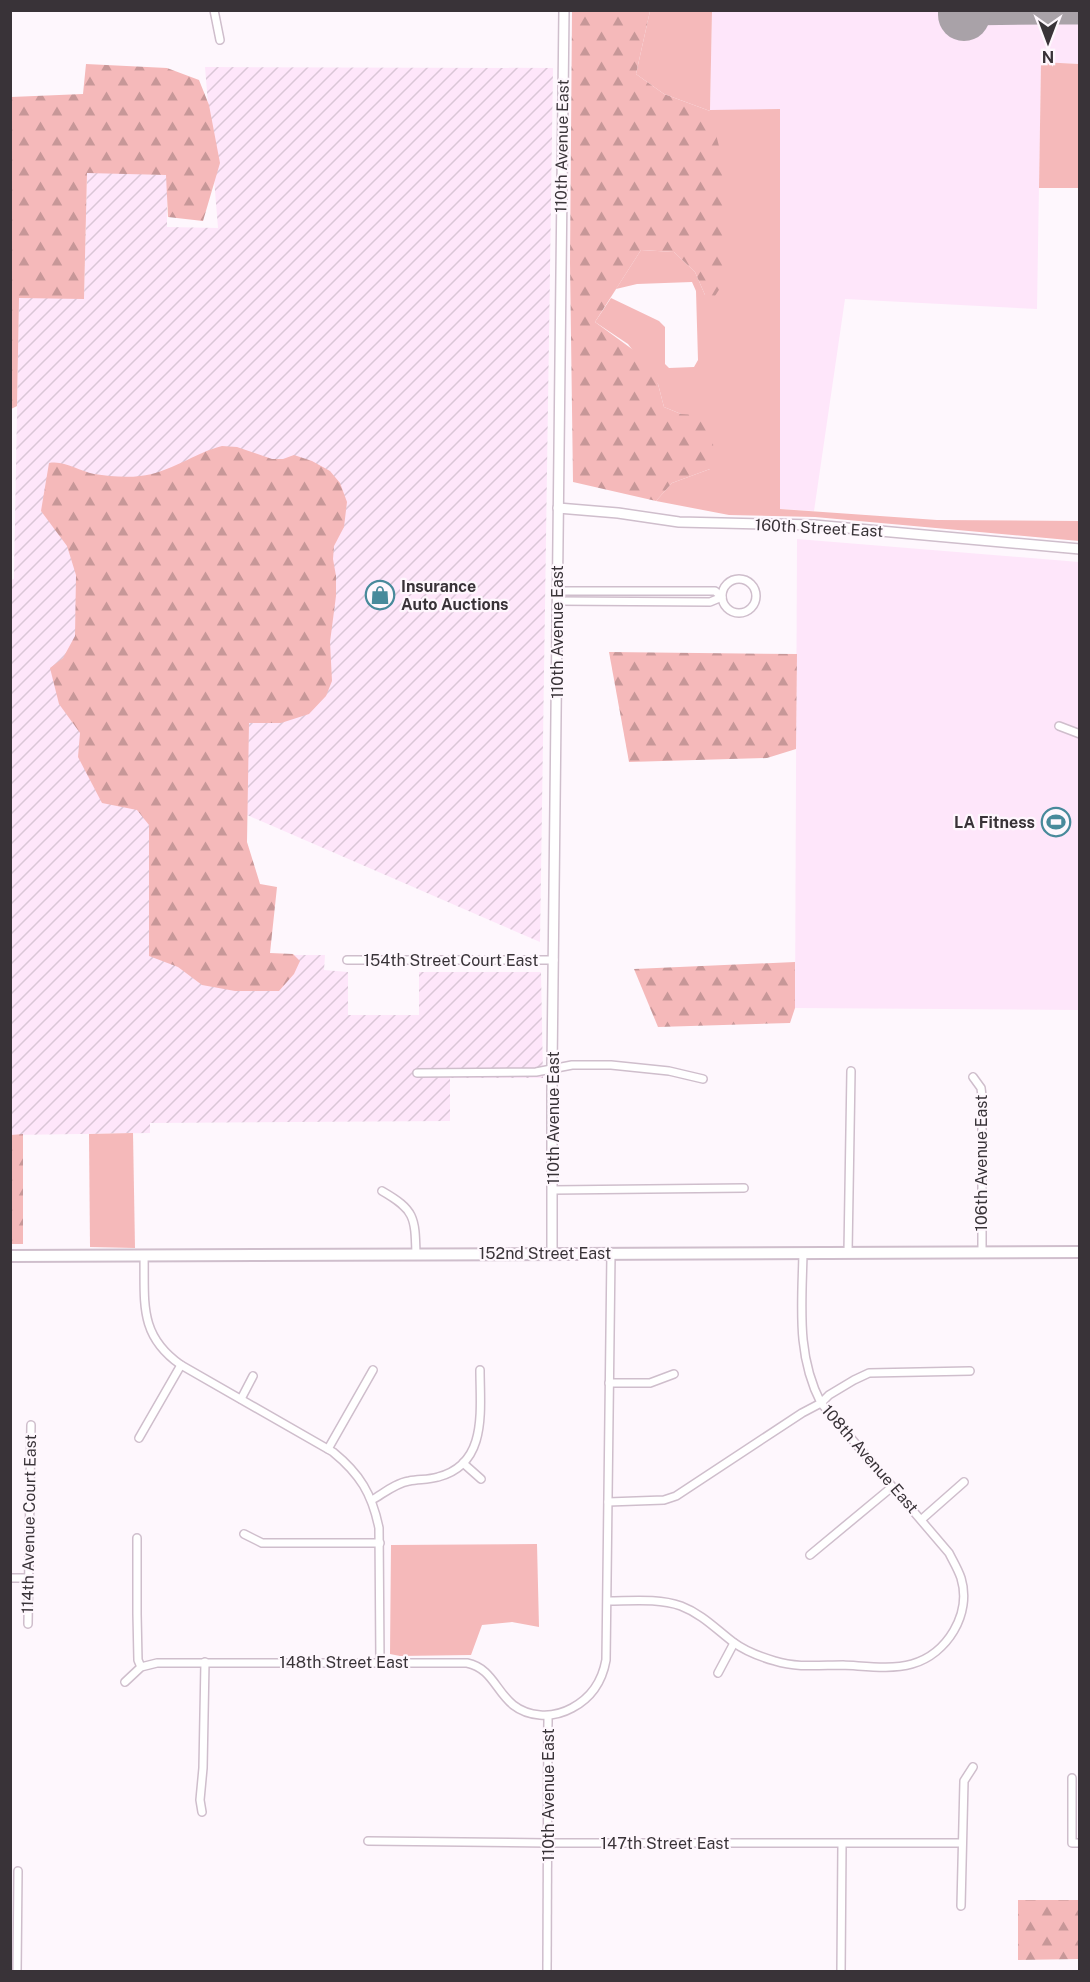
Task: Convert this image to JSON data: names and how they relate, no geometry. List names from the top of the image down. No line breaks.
{"streets":{"main road":["152nd Street East"],"street":["110th Avenue East","160th Street East","154th Street Court East","106th Avenue East","108th Avenue East","114th Avenue Court East","148th Street East","147th Street East"]},"crossings":[["110th Avenue East","160th Street East"],["110th Avenue East","154th Street Court East"],["110th Avenue East","152nd Street East"],["110th Avenue East","148th Street East"],["110th Avenue East","147th Street East"],["106th Avenue East","152nd Street East"],["152nd Street East","108th Avenue East"]],"places":{"shop":["Insurance Auto Auctions"],"sports":["LA Fitness"]},"north":"bottom"}
